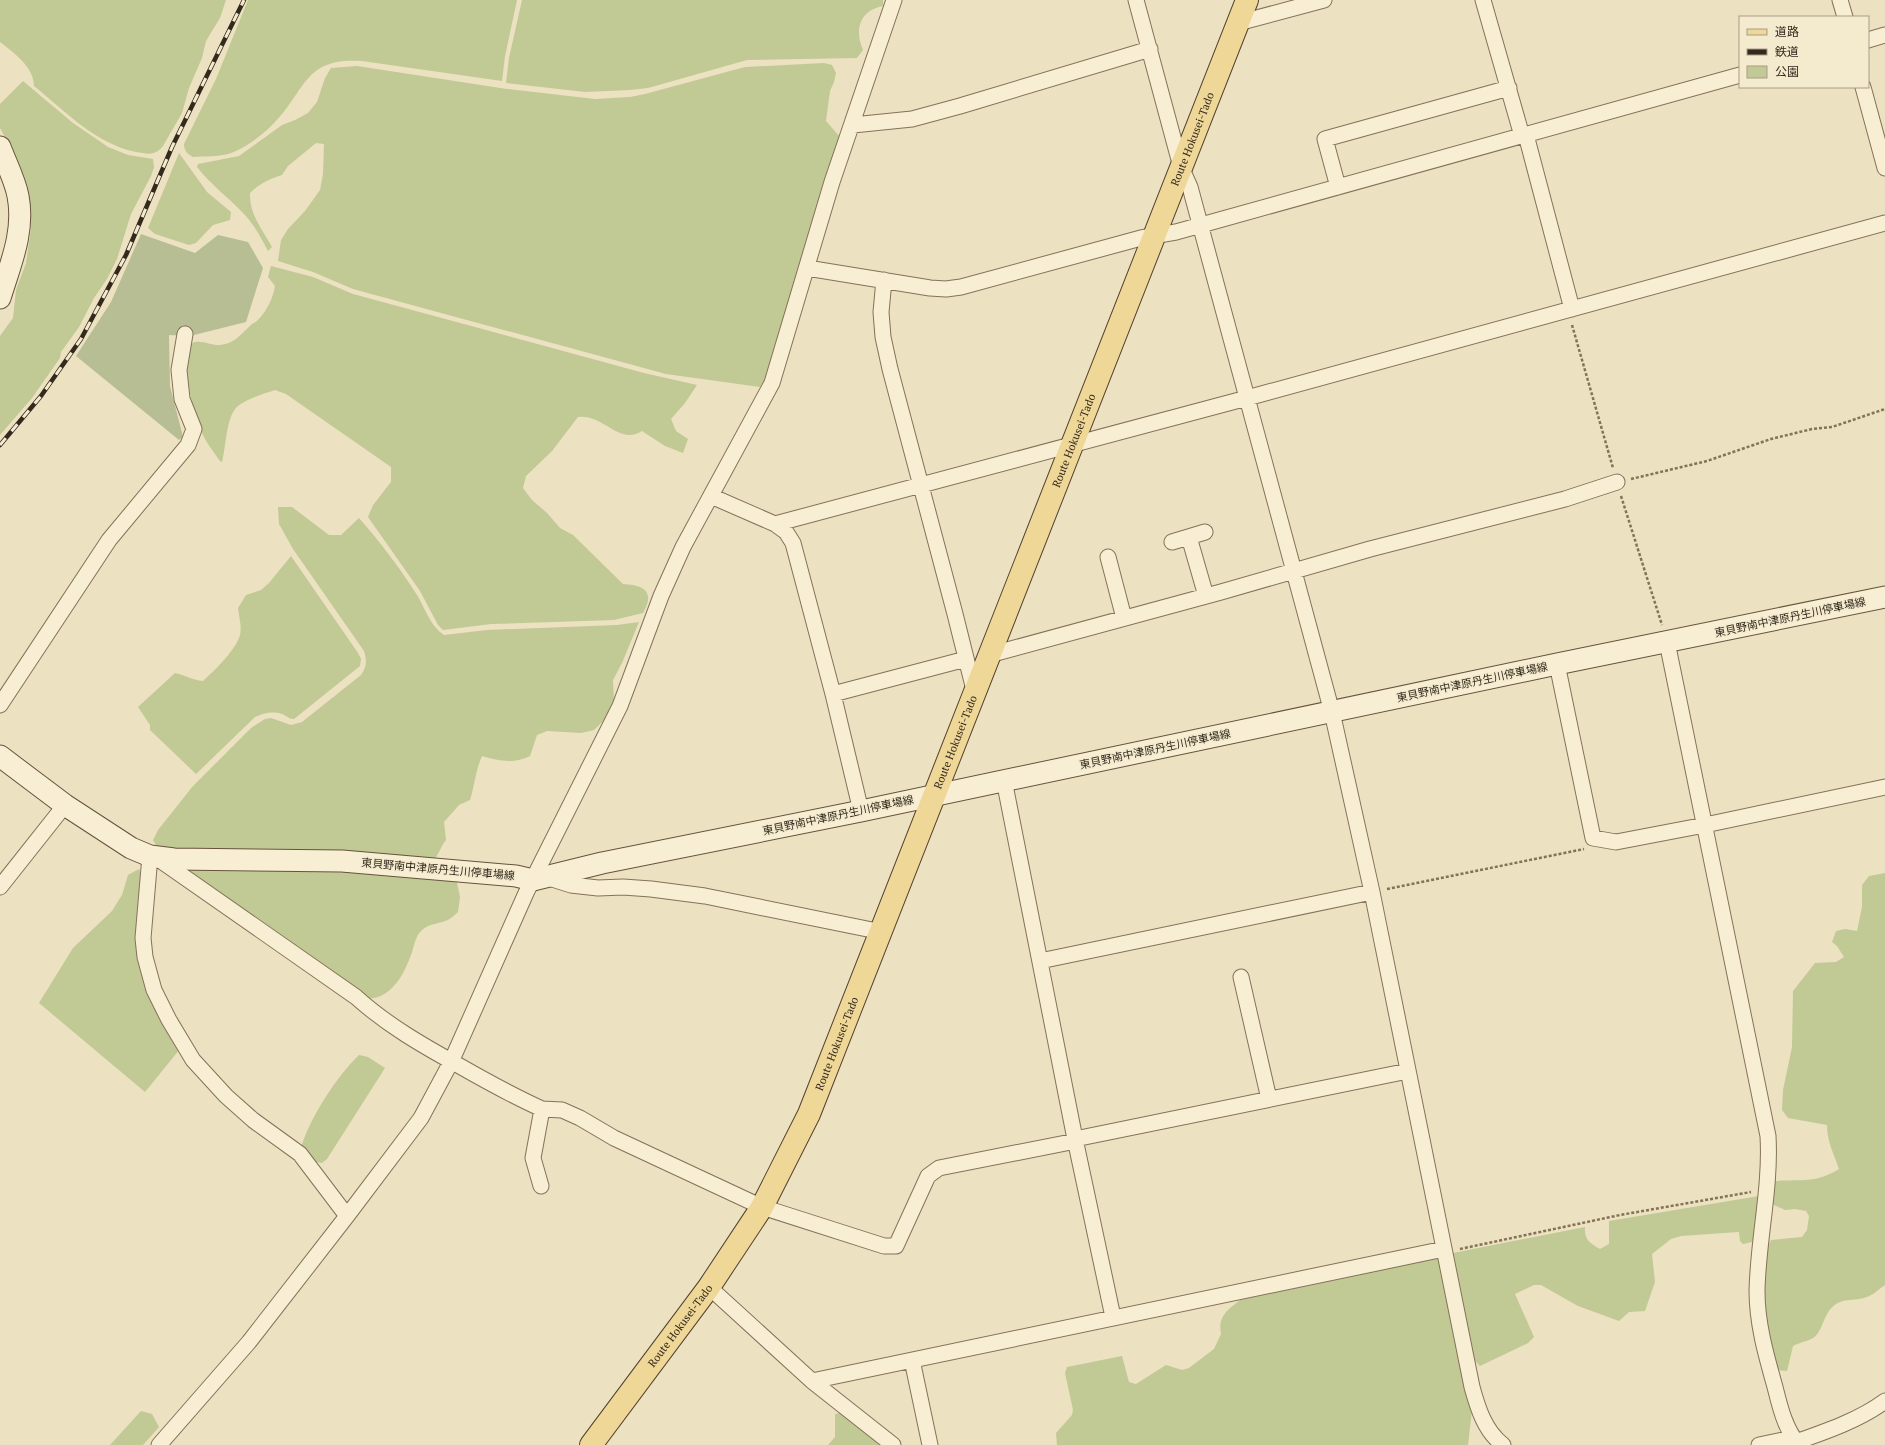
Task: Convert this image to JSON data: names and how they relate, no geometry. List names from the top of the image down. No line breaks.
{"streets":{"main road":["Route Hokusei-Tado","東貝野南中津原丹生川停車場線"]},"crossings":[["Route Hokusei-Tado","東貝野南中津原丹生川停車場線"]],"legend":["道路","鉄道","公園"]}
